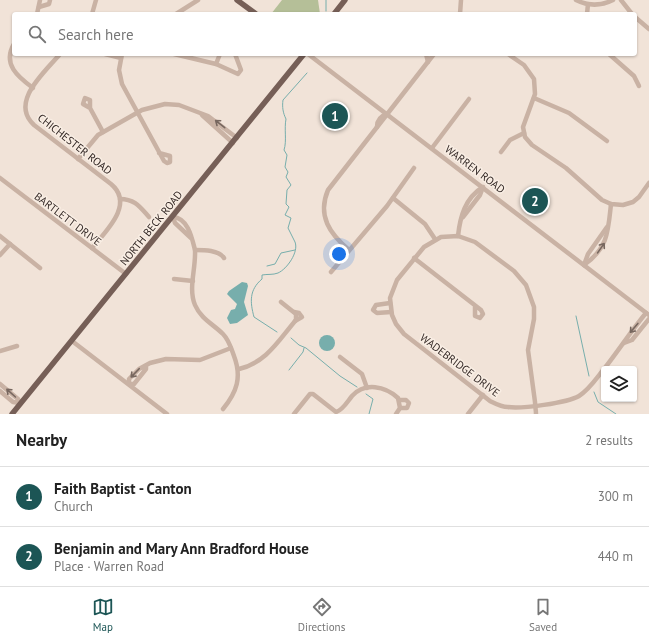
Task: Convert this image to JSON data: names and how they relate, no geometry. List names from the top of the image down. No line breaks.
{"streets":{"main road":["NORTH BECK ROAD"],"street":["CHICHESTER ROAD","WARREN ROAD","BARTLETT DRIVE","WADEBRIDGE DRIVE"]},"crossings":[["WARREN ROAD","WADEBRIDGE DRIVE"],["BARTLETT DRIVE","NORTH BECK ROAD"]],"page":{"search":"Search here","pins":["1","2"],"heading":["Nearby","2 results"],"list":[{"mark":"1","name":"Faith Baptist - Canton","note":"Church","value":"300 m"},{"mark":"2","name":"Benjamin and Mary Ann Bradford House","note":"Place · Warren Road","value":"440 m"}],"nav":["Map","Directions","Saved"]}}
